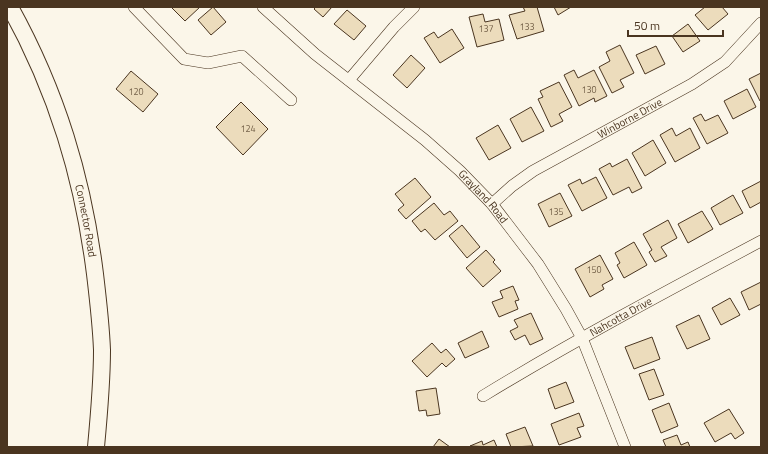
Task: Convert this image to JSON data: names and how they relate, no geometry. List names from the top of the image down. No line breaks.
{"streets":{"street":["Winborne Drive","Grayland Road","Connector Road","Nahcotta Drive"]},"crossings":[["Winborne Drive","Grayland Road"],["Grayland Road","Nahcotta Drive"]],"house_numbers":["133","137","130","120","124","135","150"],"scale_bar":"50 m"}
